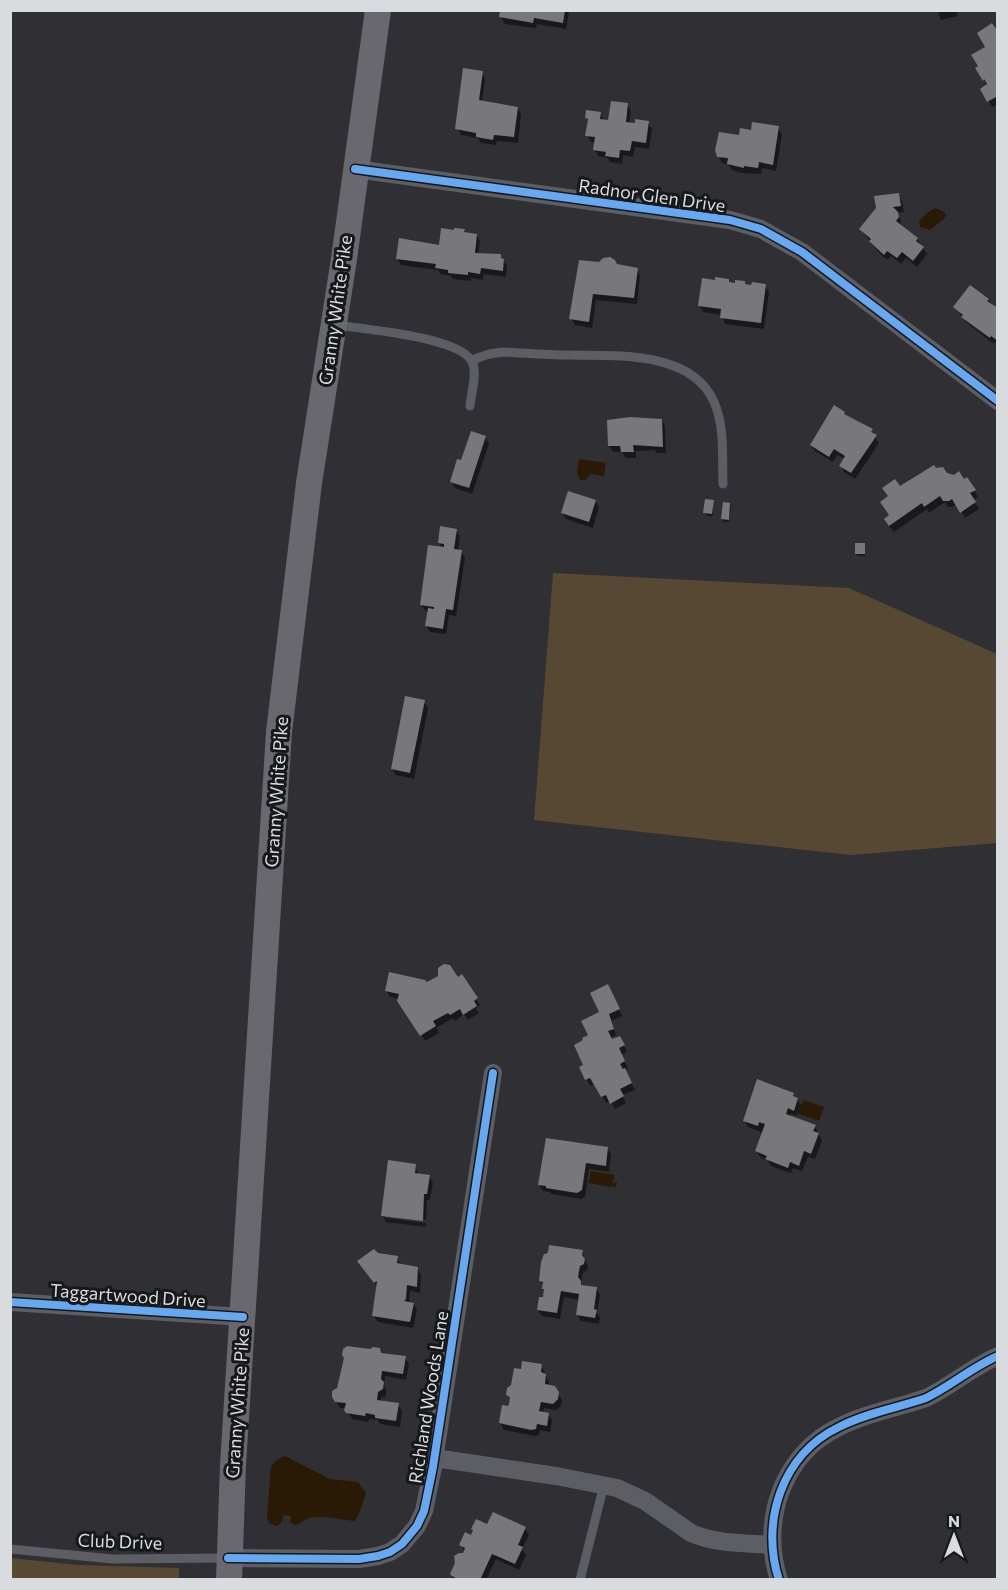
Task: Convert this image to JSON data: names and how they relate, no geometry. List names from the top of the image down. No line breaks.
{"streets":{"main road":["Granny White Pike"],"street":["Radnor Glen Drive","Taggartwood Drive","Richland Woods Lane"],"lane":["Club Drive"]},"crossings":[["Radnor Glen Drive","Granny White Pike"],["Granny White Pike","Taggartwood Drive"],["Granny White Pike","Richland Woods Lane"],["Granny White Pike","Club Drive"],["Richland Woods Lane","Club Drive"]],"north":"top"}
